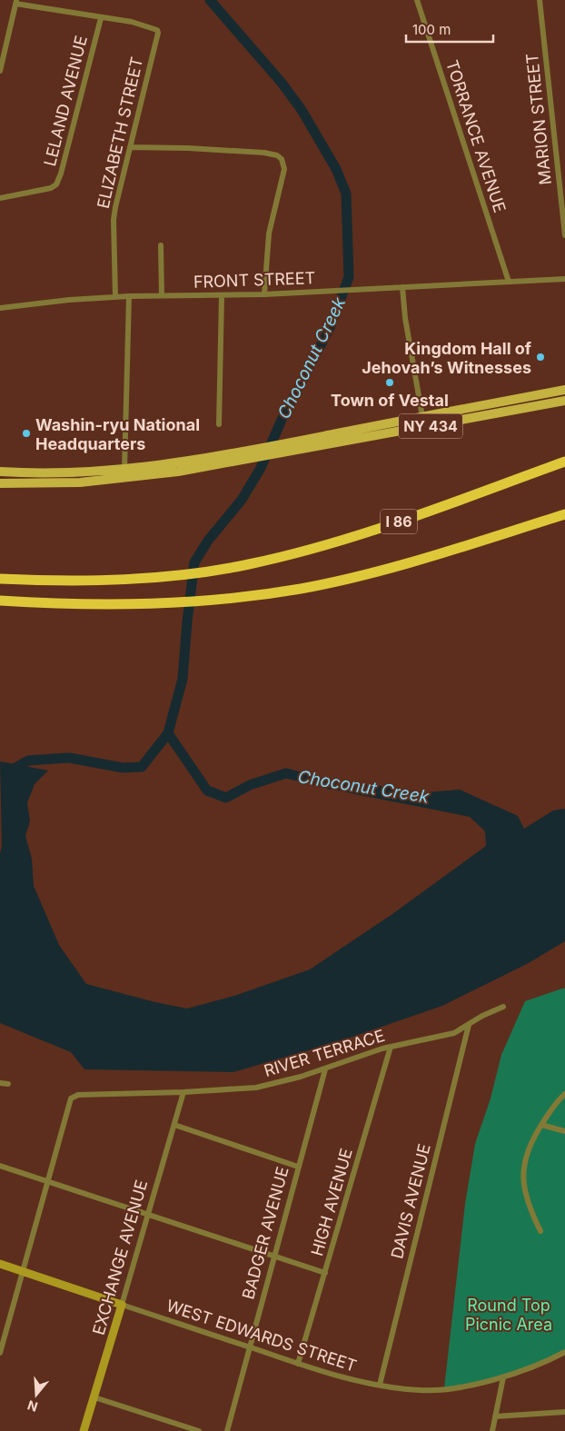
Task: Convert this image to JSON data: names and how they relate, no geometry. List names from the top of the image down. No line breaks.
{"streets":{"highway":["I 86"],"main road":["NY 434"],"street":["LELAND AVENUE","MARION STREET","ELIZABETH STREET","TORRANCE AVENUE","FRONT STREET","RIVER TERRACE","DAVIS AVENUE","HIGH AVENUE","BADGER AVENUE","EXCHANGE AVENUE","WEST EDWARDS STREET"]},"crossings":[["LELAND AVENUE","ELIZABETH STREET"],["ELIZABETH STREET","FRONT STREET"],["TORRANCE AVENUE","FRONT STREET"],["RIVER TERRACE","DAVIS AVENUE"],["RIVER TERRACE","HIGH AVENUE"],["RIVER TERRACE","BADGER AVENUE"],["RIVER TERRACE","EXCHANGE AVENUE"],["DAVIS AVENUE","WEST EDWARDS STREET"],["HIGH AVENUE","WEST EDWARDS STREET"],["BADGER AVENUE","WEST EDWARDS STREET"],["EXCHANGE AVENUE","WEST EDWARDS STREET"]],"water":["Choconut Creek"],"parks":["Round Top Picnic Area"],"places":["Kingdom Hall of Jehovah’s Witnesses","Town of Vestal","Washin-ryu National Headquarters"],"scale_bar":"100 m","north":"bottom"}
